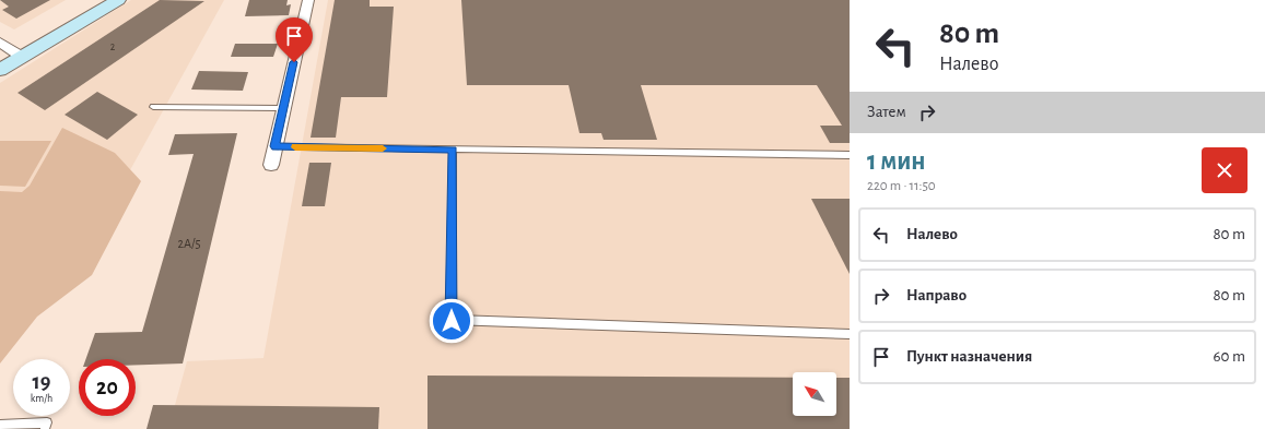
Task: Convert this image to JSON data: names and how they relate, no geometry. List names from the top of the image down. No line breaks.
{"house_numbers":["2","2А/5"],"north":"top left","page":{"turn":["80 m","Налево"],"then":"Затем","heading":["1 мин","220 m · 11:50"],"list":[{"name":"Налево","value":"80 m"},{"name":"Направо","value":"80 m"},{"name":"Пункт назначения","value":"60 m"}],"speed":"19 km/h","limit":"20"}}
